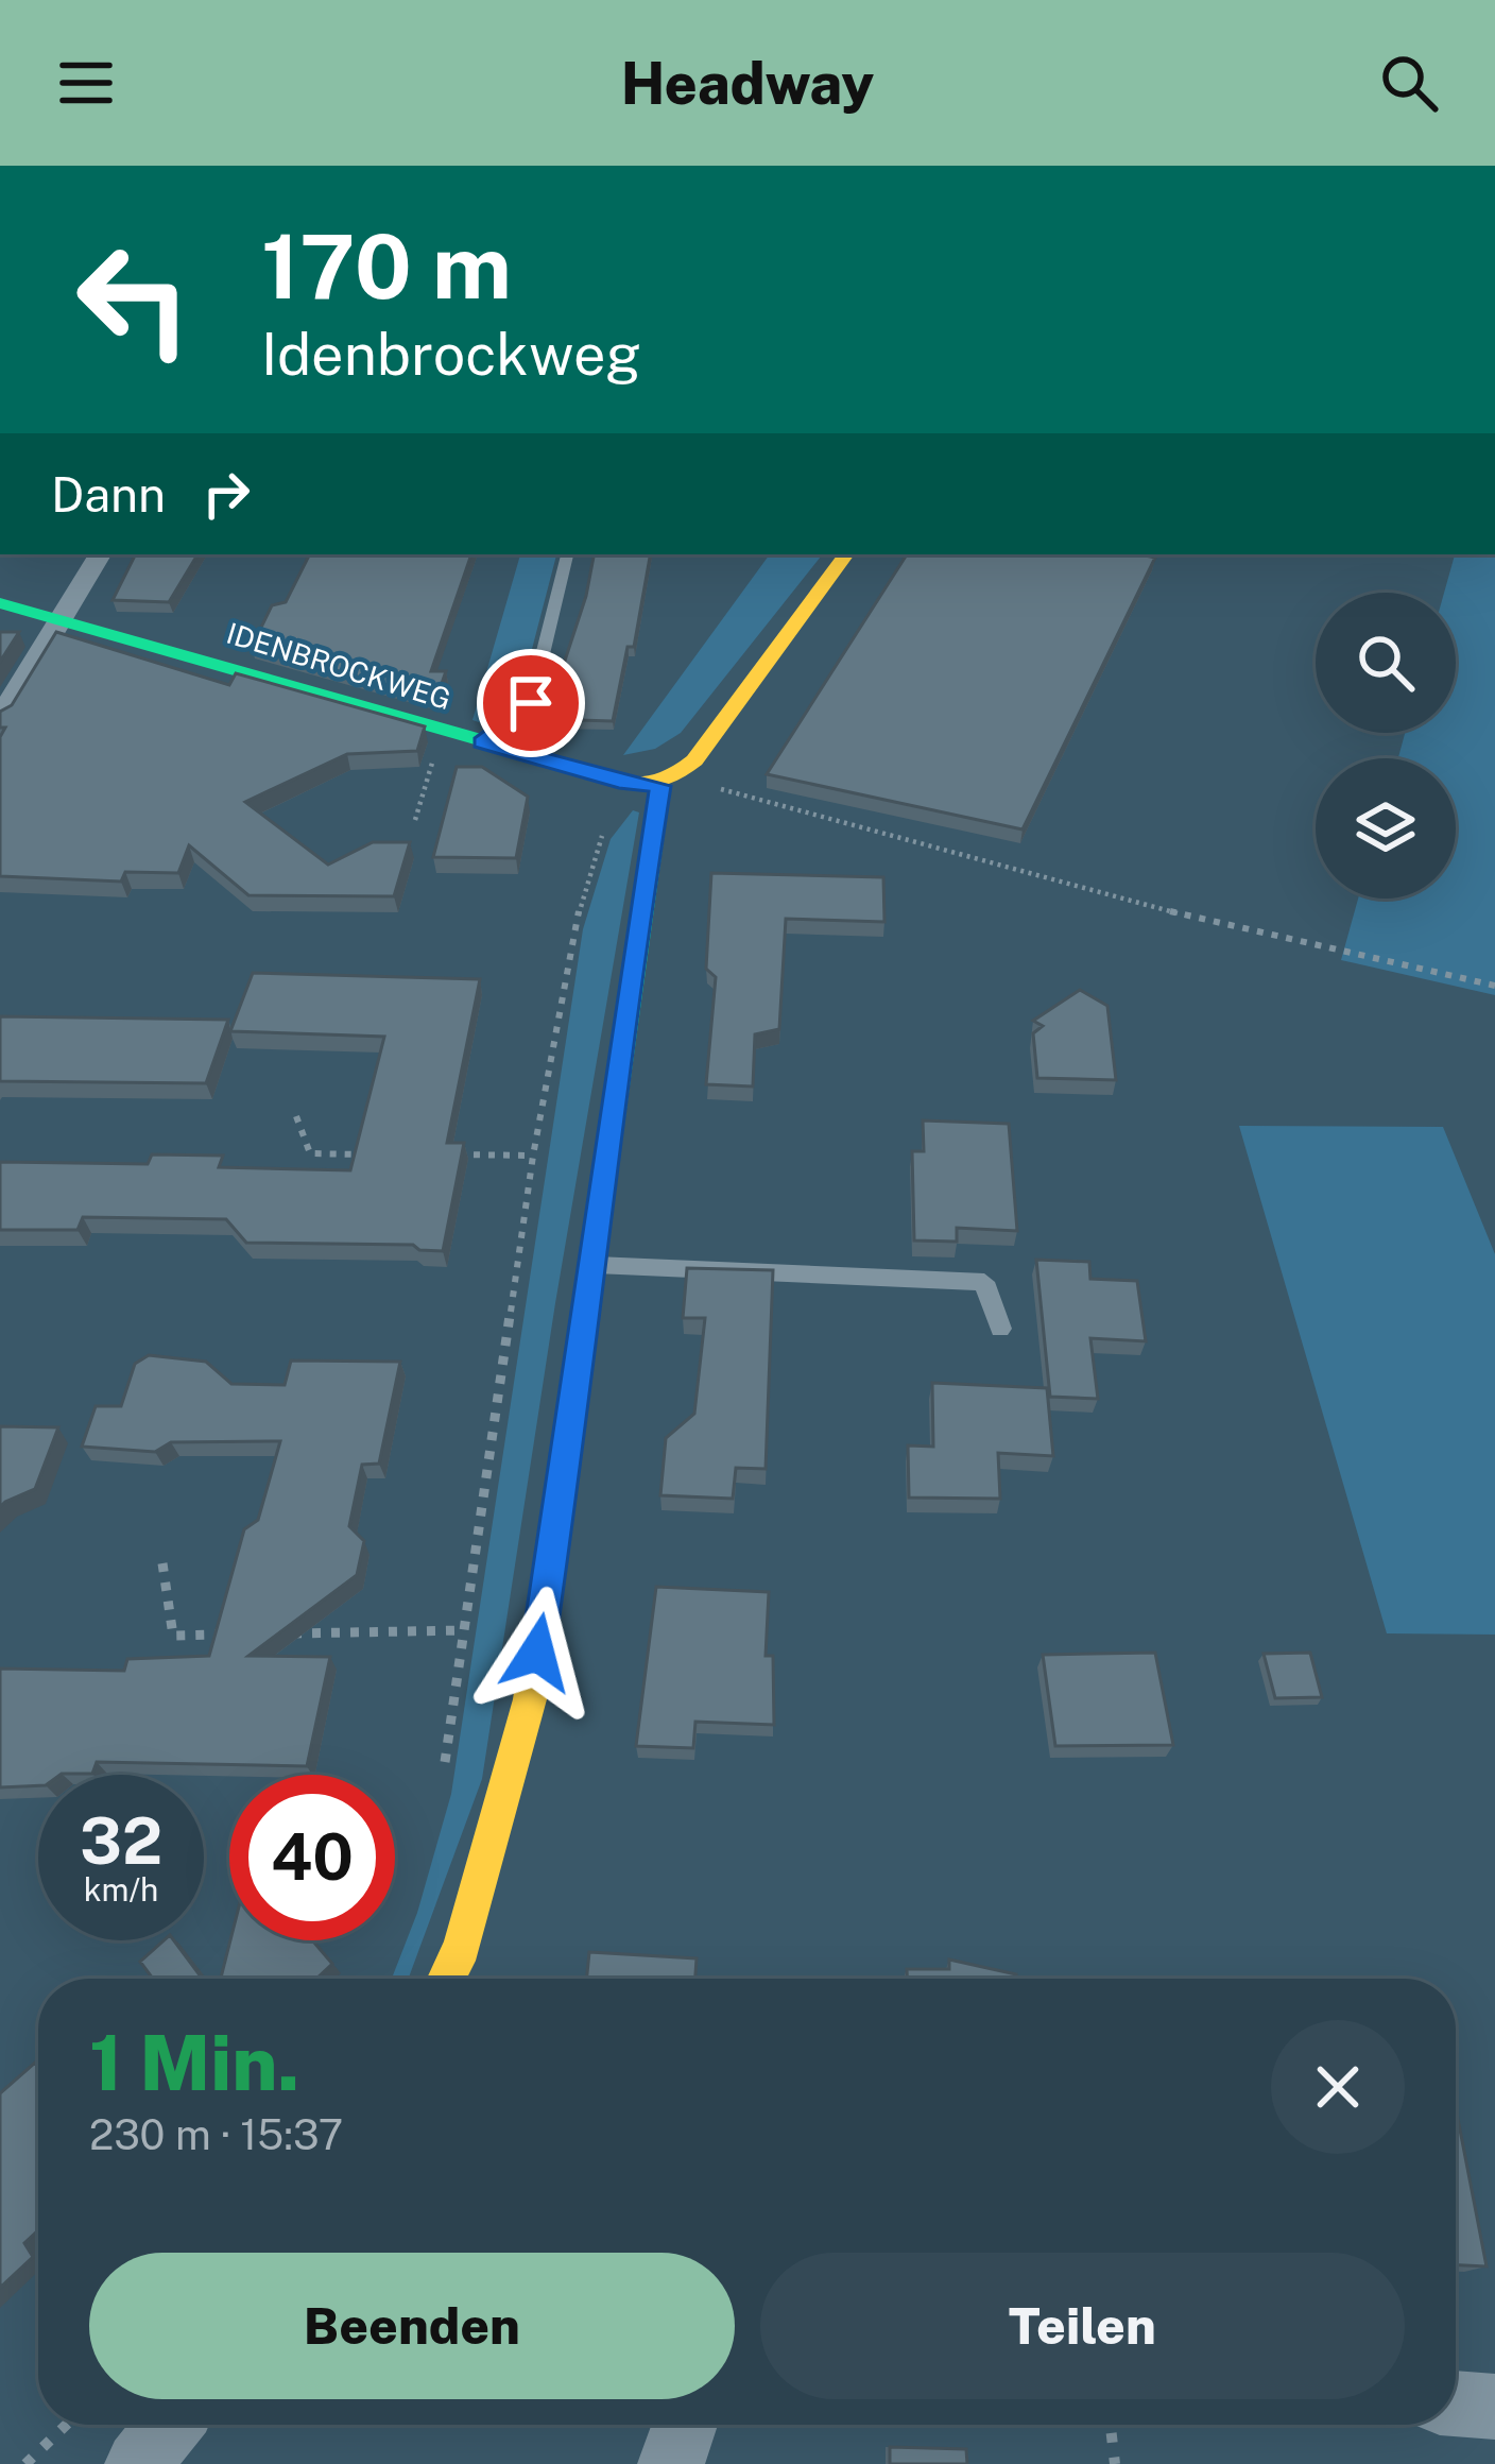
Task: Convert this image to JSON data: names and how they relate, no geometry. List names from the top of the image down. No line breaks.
{"streets":{"street":["IDENBROCKWEG"]},"page":{"header":"Headway","turn":["170 m","Idenbrockweg"],"then":"Dann","speed":"32 km/h","limit":"40","heading":["1 Min.","230 m · 15:37"],"buttons":["Beenden","Teilen"]}}
